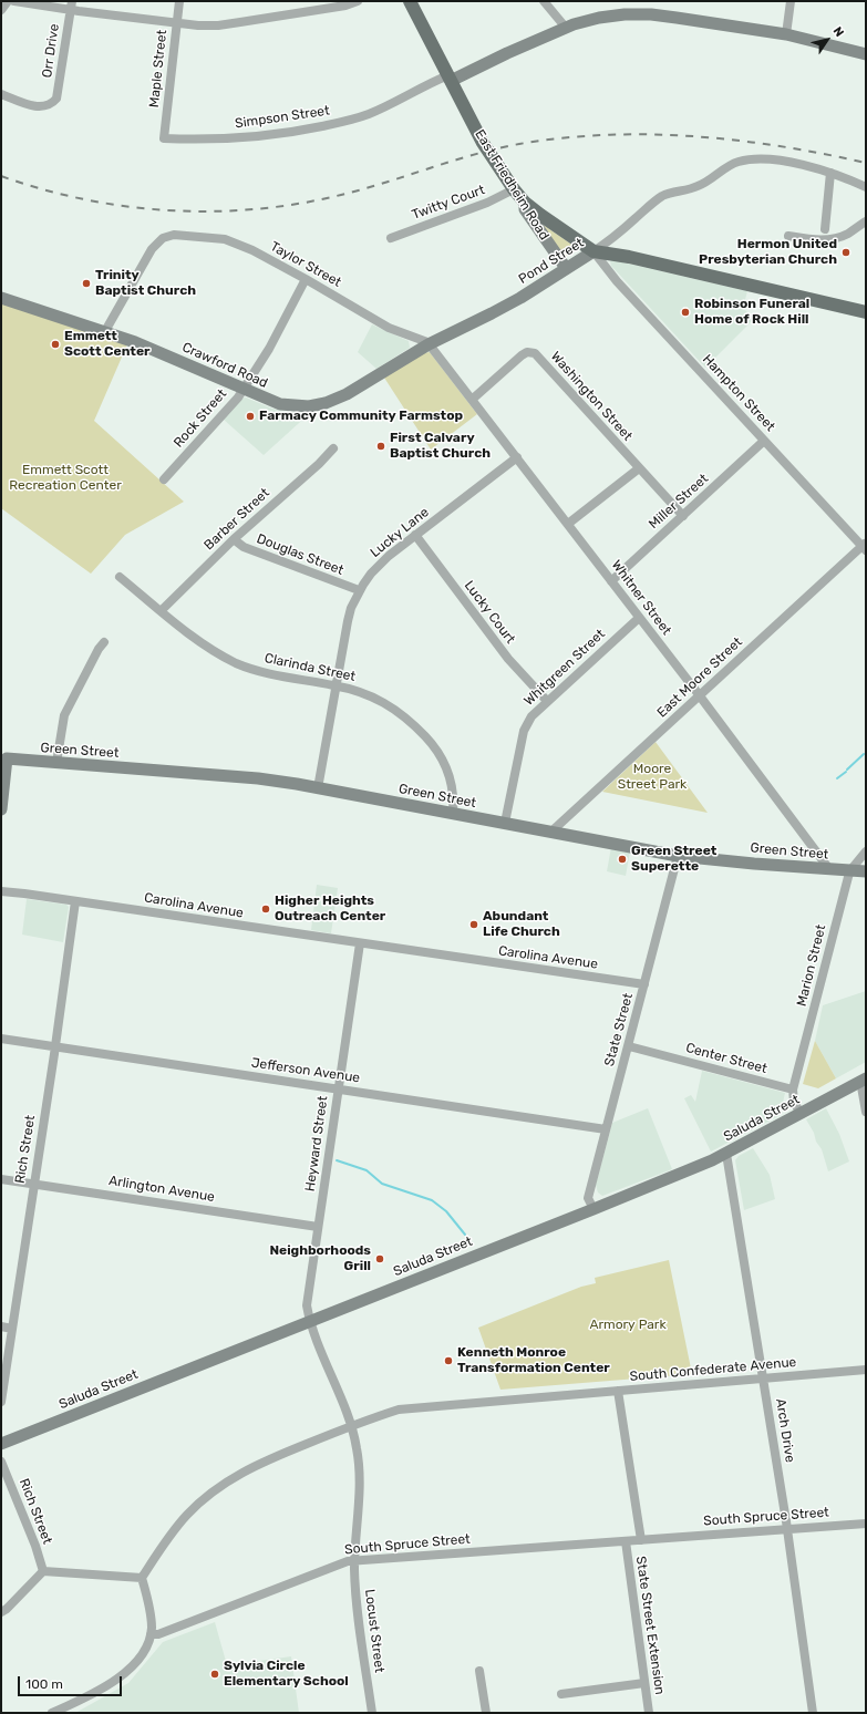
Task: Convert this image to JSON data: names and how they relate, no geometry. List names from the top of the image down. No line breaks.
{"streets":{"main road":["East Friedheim Road"],"street":["Orr Drive","Maple Street","Simpson Street","Twitty Court","Pond Street","Taylor Street","Crawford Road","Hampton Street","Washington Street","Rock Street","Miller Street","Barber Street","Lucky Lane","Douglas Street","Whitner Street","Lucky Court","Clarinda Street","Whitgreen Street","East Moore Street","Green Street","Carolina Avenue","Marion Street","State Street","Center Street","Jefferson Avenue","Saluda Street","Heyward Street","Rich Street","Arlington Avenue","South Confederate Avenue","Arch Drive","South Spruce Street","State Street Extension","Locust Street"]},"crossings":[["Maple Street","Simpson Street"],["Simpson Street","East Friedheim Road"],["East Friedheim Road","Twitty Court"],["East Friedheim Road","Pond Street"],["Pond Street","Taylor Street"],["Pond Street","Crawford Road"],["Pond Street","Hampton Street"],["Pond Street","Whitner Street"],["Taylor Street","Crawford Road"],["Taylor Street","Rock Street"],["Taylor Street","Whitner Street"],["Crawford Road","Rock Street"],["Crawford Road","Whitner Street"],["Hampton Street","Miller Street"],["Hampton Street","East Moore Street"],["Washington Street","Miller Street"],["Washington Street","Whitner Street"],["Miller Street","Whitner Street"],["Barber Street","Douglas Street"],["Barber Street","Clarinda Street"],["Lucky Lane","Douglas Street"],["Lucky Lane","Whitner Street"],["Lucky Lane","Lucky Court"],["Lucky Lane","Clarinda Street"],["Lucky Lane","Green Street"],["Whitner Street","Whitgreen Street"],["Whitner Street","East Moore Street"],["Whitner Street","Green Street"],["Lucky Court","Whitgreen Street"],["Clarinda Street","Green Street"],["Whitgreen Street","Green Street"],["East Moore Street","Green Street"],["Green Street","Marion Street"],["Green Street","State Street"],["Carolina Avenue","State Street"],["Carolina Avenue","Heyward Street"],["Carolina Avenue","Rich Street"],["Marion Street","Center Street"],["State Street","Center Street"],["State Street","Jefferson Avenue"],["State Street","Saluda Street"],["Jefferson Avenue","Heyward Street"],["Jefferson Avenue","Rich Street"],["Saluda Street","Heyward Street"],["Saluda Street","Arch Drive"],["Saluda Street","Locust Street"],["Heyward Street","Arlington Avenue"],["Heyward Street","Locust Street"],["Rich Street","Arlington Avenue"],["South Confederate Avenue","Arch Drive"],["South Confederate Avenue","State Street Extension"],["South Confederate Avenue","Locust Street"],["Arch Drive","South Spruce Street"],["South Spruce Street","State Street Extension"],["South Spruce Street","Locust Street"]],"parks":["Emmett Scott Recreation Center","Moore Street Park","Armory Park"],"places":["Hermon United Presbyterian Church","Trinity Baptist Church","Robinson Funeral Home of Rock Hill","Emmett Scott Center","Farmacy Community Farmstop","First Calvary Baptist Church","Green Street Superette","Higher Heights Outreach Center","Abundant Life Church","Neighborhoods Grill","Kenneth Monroe Transformation Center","Sylvia Circle Elementary School"],"scale_bar":"100 m","north":"top right"}
